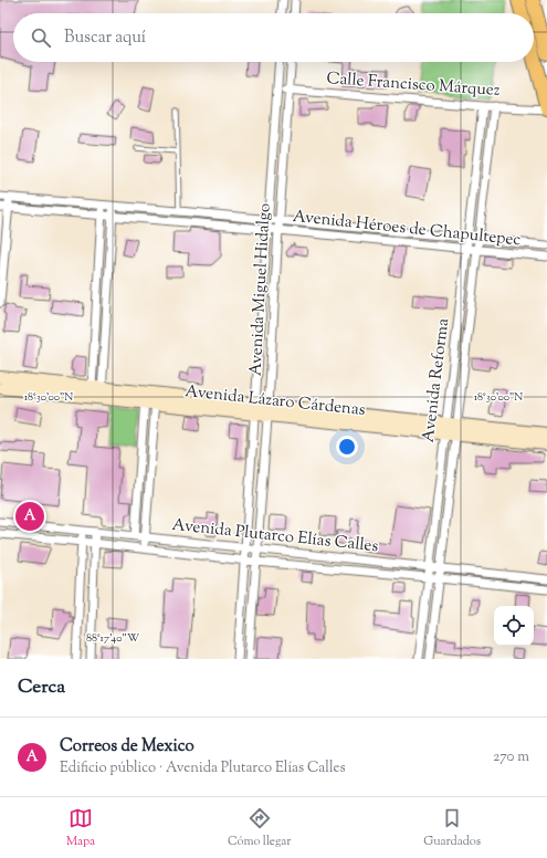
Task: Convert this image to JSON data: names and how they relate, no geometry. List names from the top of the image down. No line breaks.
{"streets":{"main road":["Avenida Lázaro Cárdenas"],"street":["Calle Francisco Márquez","Avenida Héroes de Chapultepec","Avenida Miguel Hidalgo","Avenida Reforma","Avenida Plutarco Elías Calles"]},"crossings":[["Calle Francisco Márquez","Avenida Miguel Hidalgo"],["Calle Francisco Márquez","Avenida Reforma"],["Avenida Héroes de Chapultepec","Avenida Miguel Hidalgo"],["Avenida Héroes de Chapultepec","Avenida Reforma"],["Avenida Miguel Hidalgo","Avenida Lázaro Cárdenas"],["Avenida Miguel Hidalgo","Avenida Plutarco Elías Calles"],["Avenida Reforma","Avenida Lázaro Cárdenas"],["Avenida Reforma","Avenida Plutarco Elías Calles"]],"page":{"search":"Buscar aquí","pins":"A","heading":"Cerca","list":[{"mark":"A","name":"Correos de Mexico","note":"Edificio público · Avenida Plutarco Elías Calles","value":"270 m"}],"nav":["Mapa","Cómo llegar","Guardados"]},"coordinates":["18°30'00\"N","88°17'40\"W"]}
